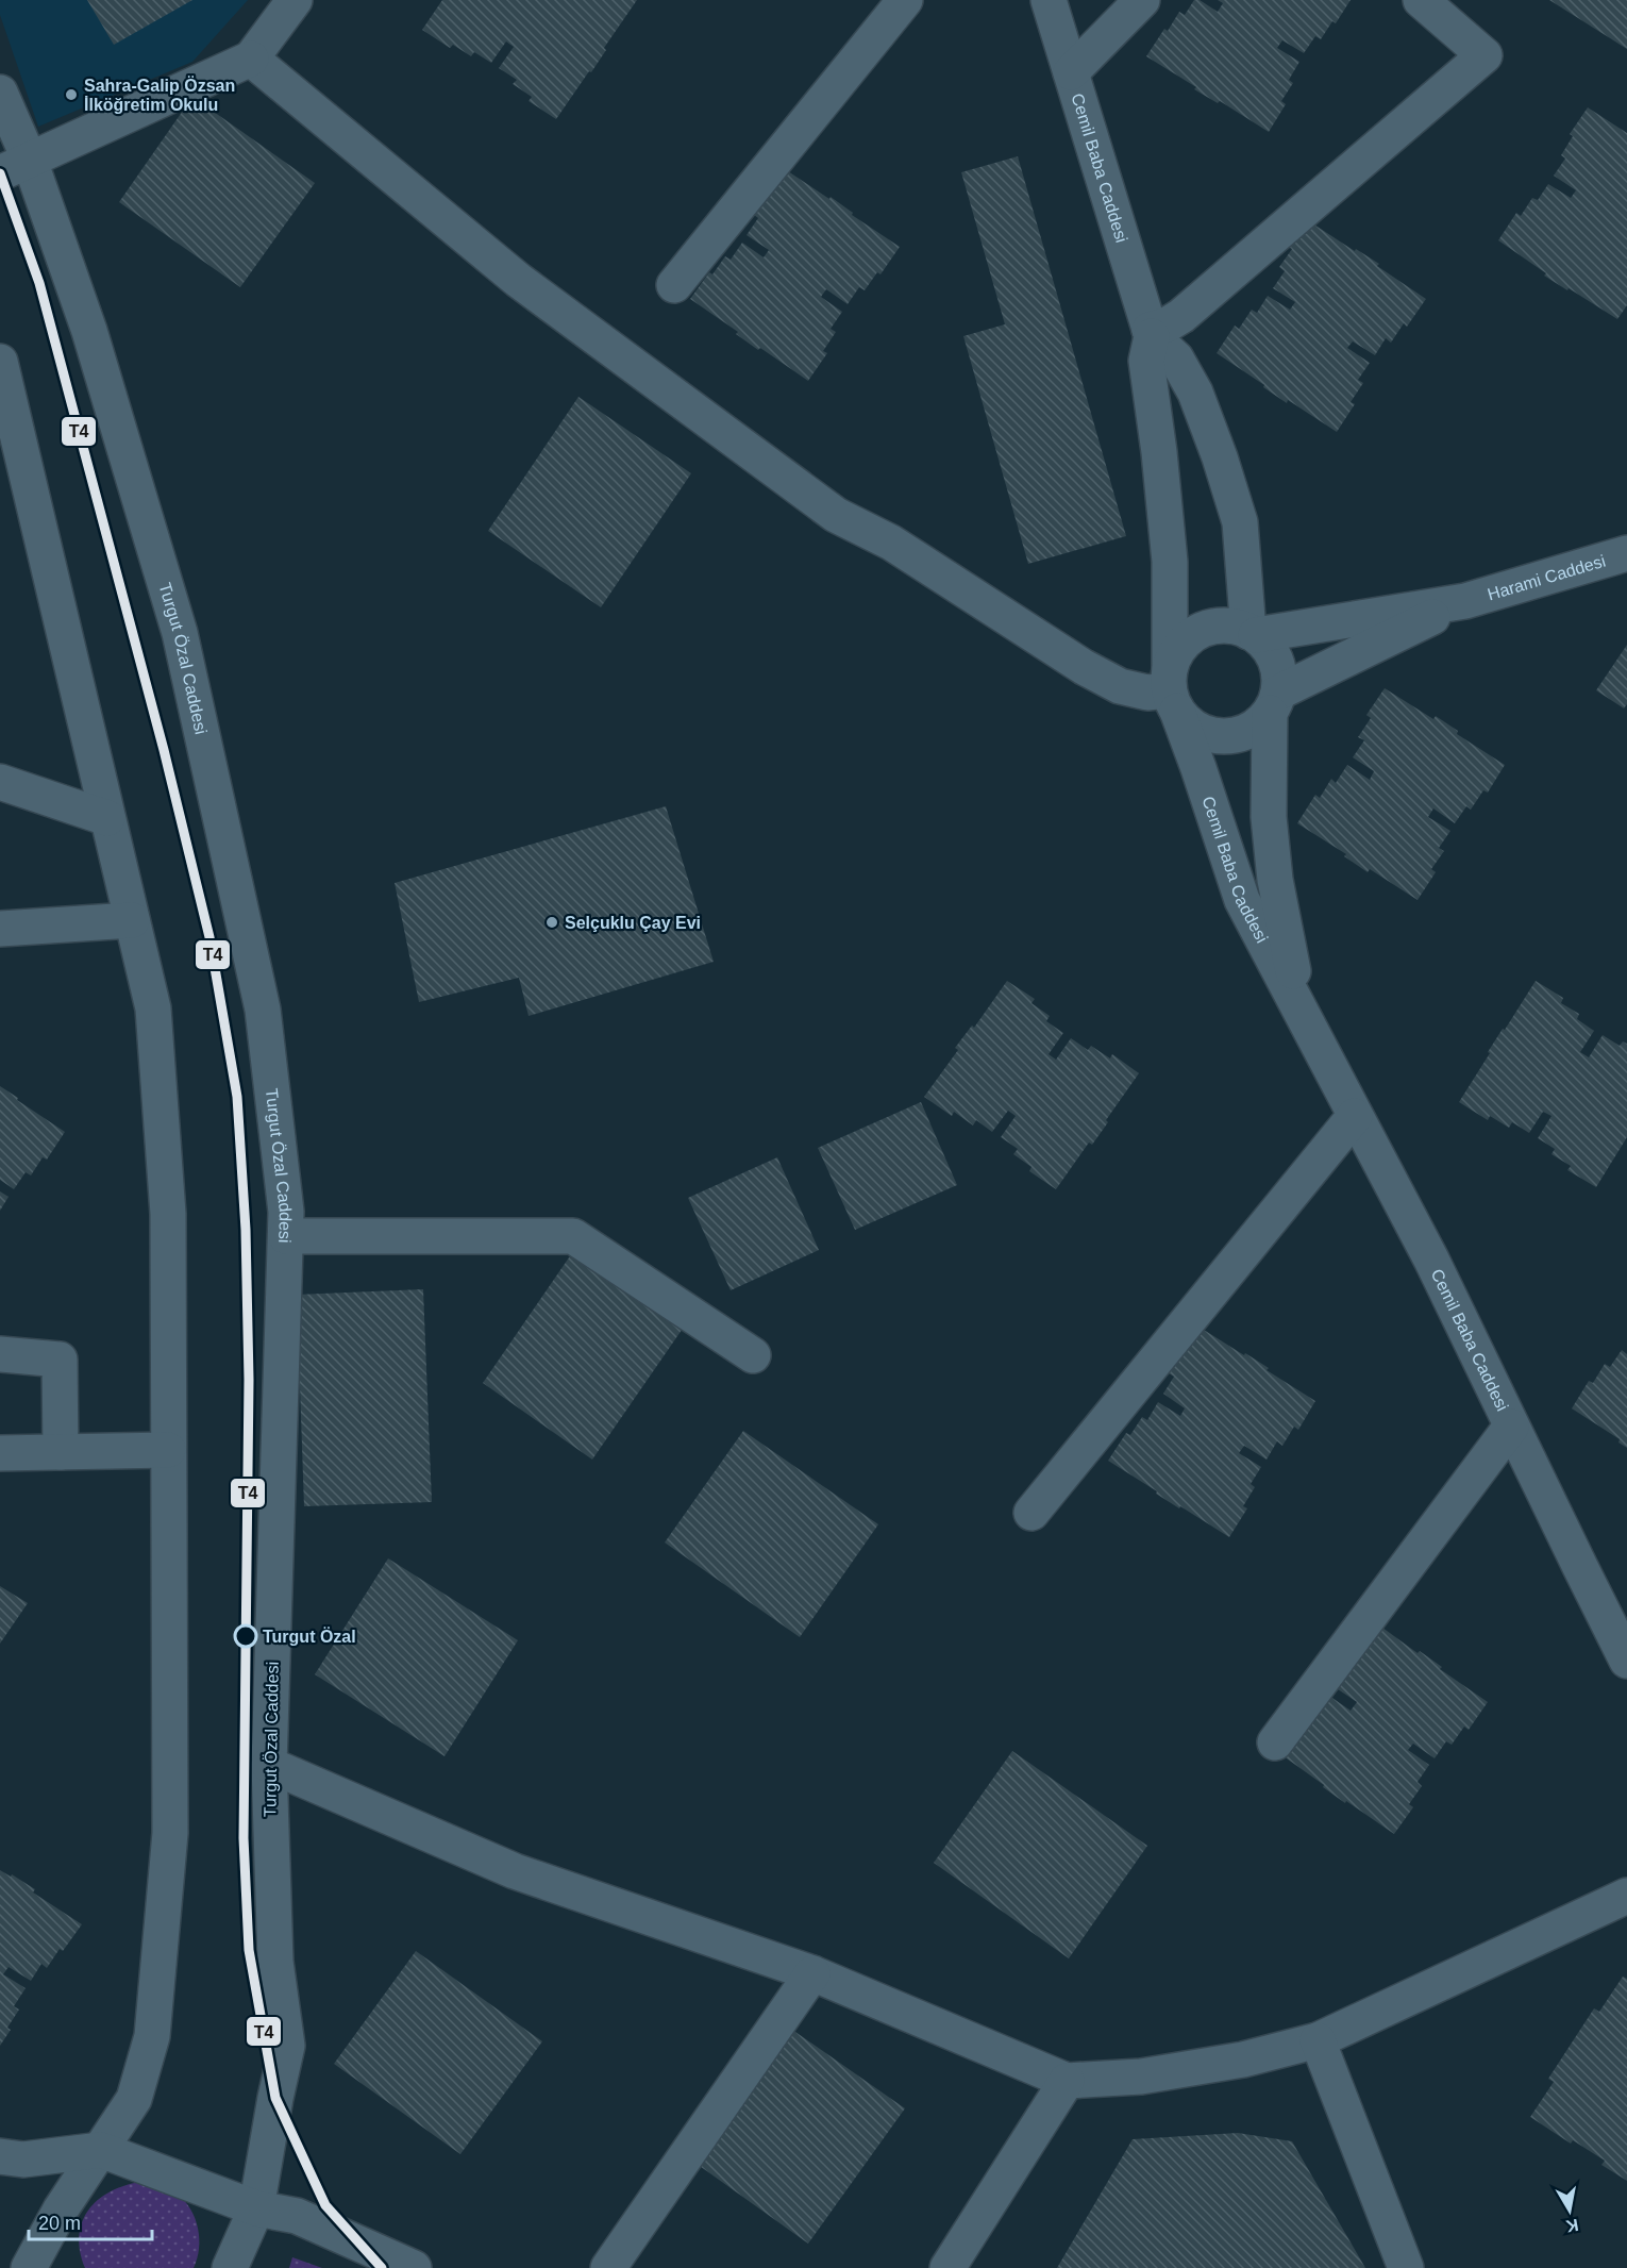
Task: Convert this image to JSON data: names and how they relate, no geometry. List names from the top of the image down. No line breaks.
{"streets":{"street":["Cemil Baba Caddesi","Harami Caddesi","Turgut Özal Caddesi"]},"places":["Sahra-Galip Özsan İlköğretim Okulu","Selçuklu Çay Evi","Turgut Özal"],"lines":["transit line T4"],"scale_bar":"20 m","north":"bottom"}
